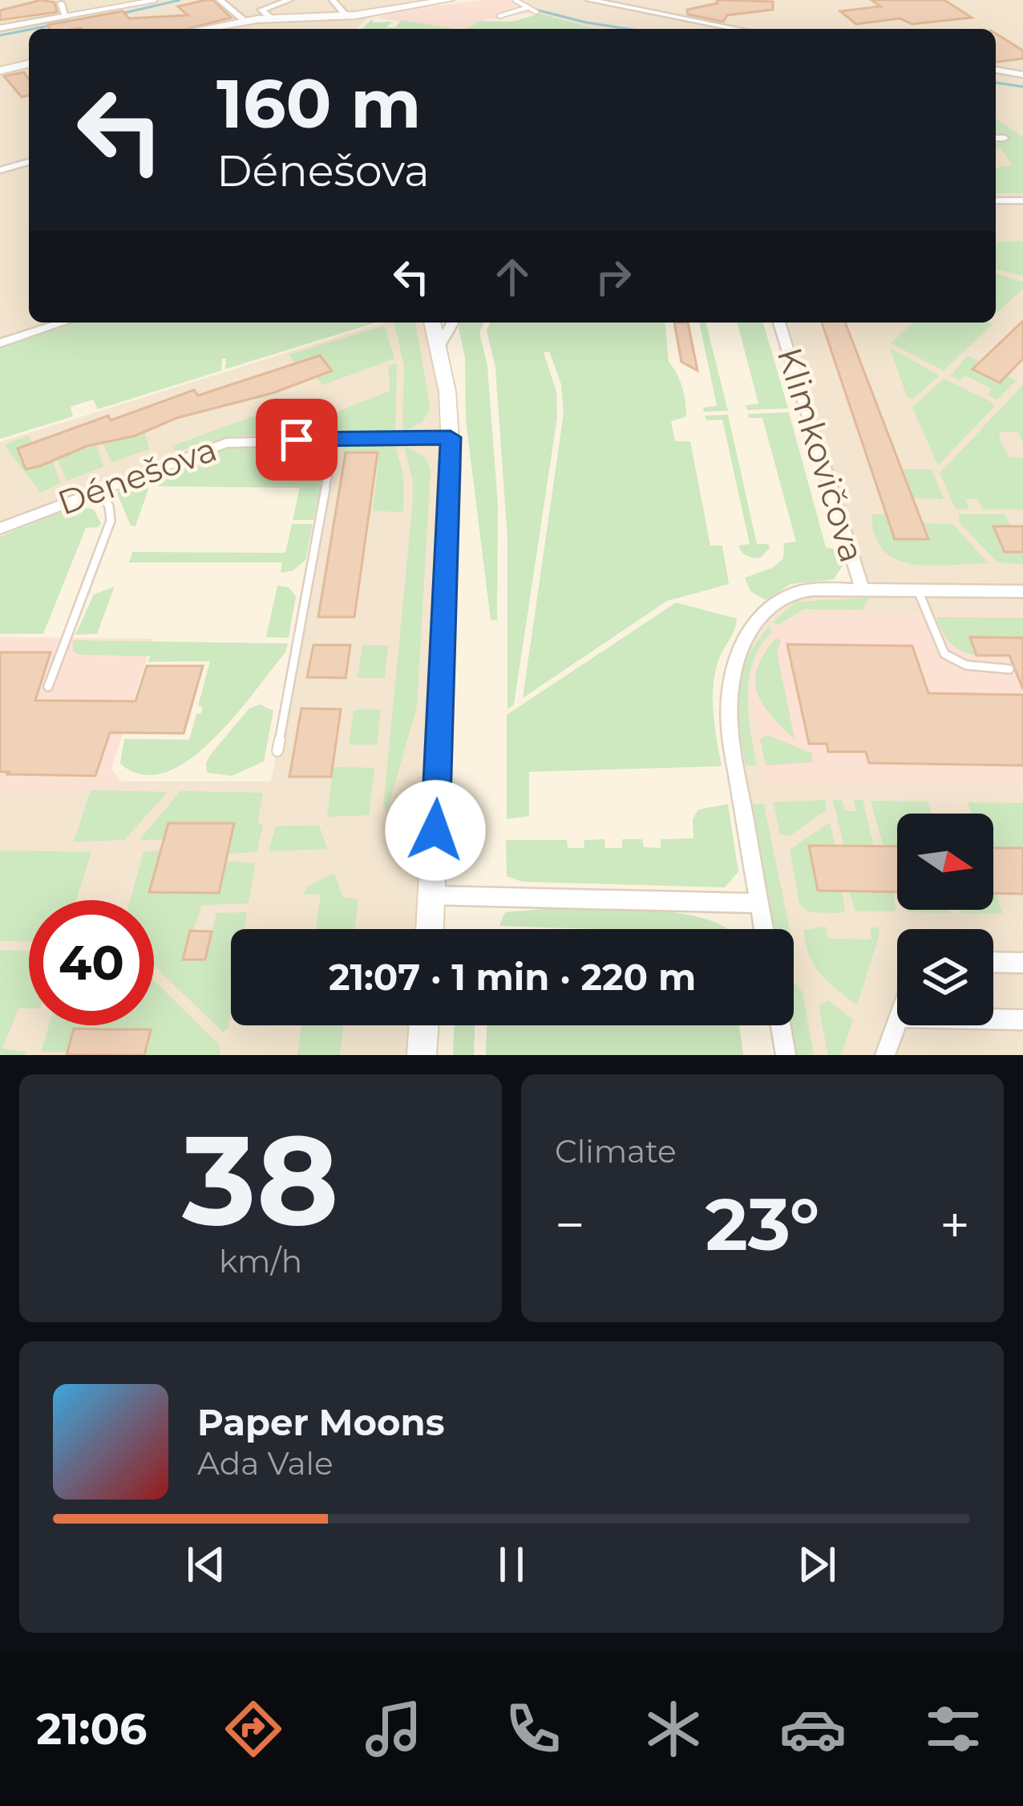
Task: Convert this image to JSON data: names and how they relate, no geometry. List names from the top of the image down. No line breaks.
{"streets":{"street":["Klimkovičova","Dénešova"]},"north":"right","page":{"turn":["160 m","Dénešova"],"limit":"40","trip":"21:07 · 1 min · 220 m","tile":[["38","km/h"],"Climate"],"heat":["−","23°","+"],"song":["Paper Moons","Ada Vale"],"tabs":"21:06"}}
